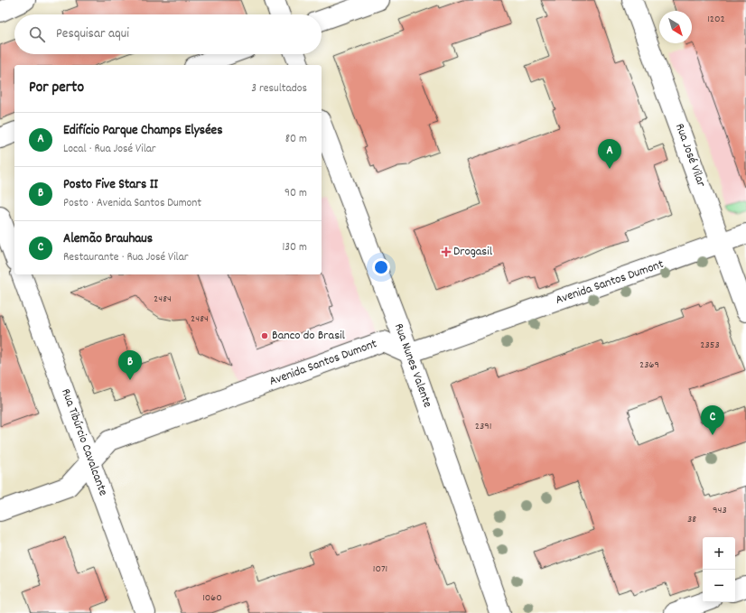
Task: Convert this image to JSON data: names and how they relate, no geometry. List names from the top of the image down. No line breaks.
{"streets":{"street":["Rua José Vilar","Avenida Santos Dumont","Rua Nunes Valente","Rua Tibúrcio Cavalcante"]},"crossings":[["Rua José Vilar","Avenida Santos Dumont"],["Avenida Santos Dumont","Rua Nunes Valente"],["Avenida Santos Dumont","Rua Tibúrcio Cavalcante"]],"places":{"health":["Drogasil"],"other":["Banco do Brasil"]},"house_numbers":["1202","2484","2484","2353","2369","2391","943","38","1071","1060"],"north":"bottom right","page":{"search":"Pesquisar aqui","heading":["Por perto","3 resultados"],"list":[{"mark":"A","name":"Edifício Parque Champs Elysées","note":"Local · Rua José Vilar","value":"80 m"},{"mark":"B","name":"Posto Five Stars II","note":"Posto · Avenida Santos Dumont","value":"90 m"},{"mark":"C","name":"Alemão Brauhaus","note":"Restaurante · Rua José Vilar","value":"130 m"}],"pins":["A","B","C"],"map_buttons":["+","−"]}}
